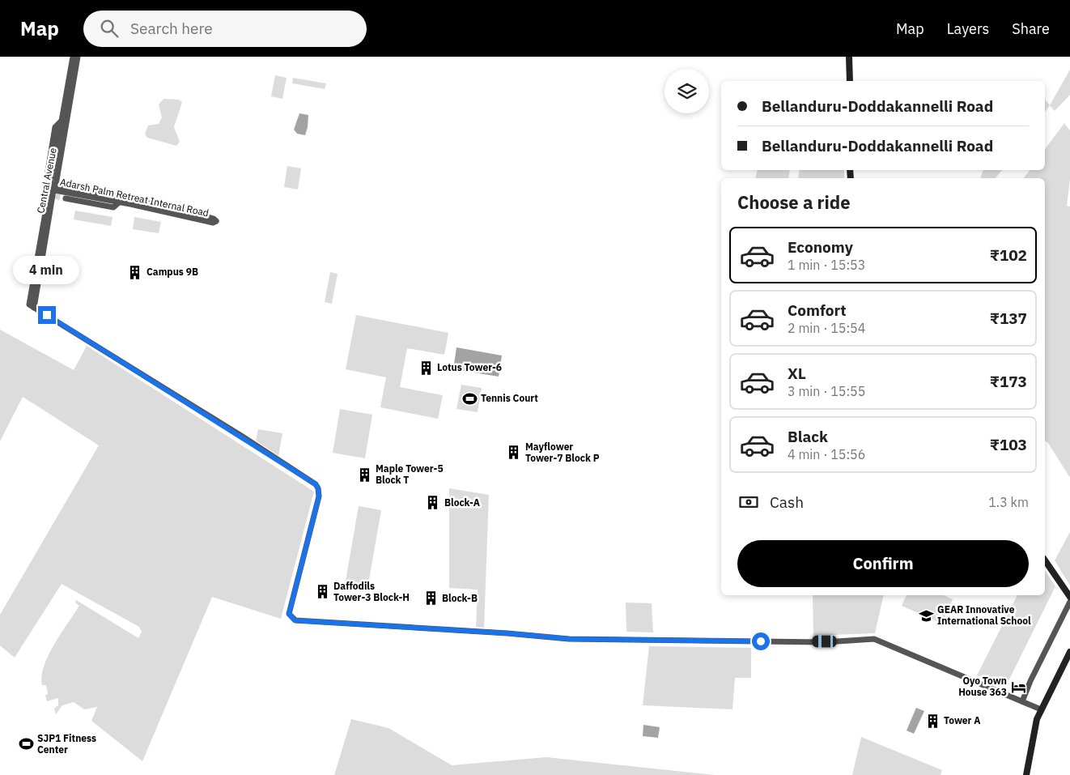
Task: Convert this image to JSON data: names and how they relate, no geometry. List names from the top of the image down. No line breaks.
{"streets":{"street":["Central Avenue","Adarsh Palm Retreat Internal Road"]},"crossings":[["Central Avenue","Adarsh Palm Retreat Internal Road"]],"places":{"building":["Campus 9B","Lotus Tower-6","Mayflower Tower-7 Block P","Maple Tower-5 Block T","Block-A","Daffodils Tower-3 Block-H","Block-B","Tower A"],"sports":["Tennis Court","SJP1 Fitness Center"],"school or university":["GEAR Innovative International School"],"hotel":["Oyo Town House 363"]},"page":{"header":"Map","search":"Search here","nav":["Map","Layers","Share"],"banner":["Bellanduru-Doddakannelli Road","Bellanduru-Doddakannelli Road"],"heading":"Choose a ride","list":[{"name":"Economy","note":"1 min · 15:53","value":"₹102"},{"name":"Comfort","note":"2 min · 15:54","value":"₹137"},{"name":"XL","note":"3 min · 15:55","value":"₹173"},{"name":"Black","note":"4 min · 15:56","value":"₹103"}],"bubble":"4 min","pay":["Cash","1.3 km"],"buttons":"Confirm"}}
